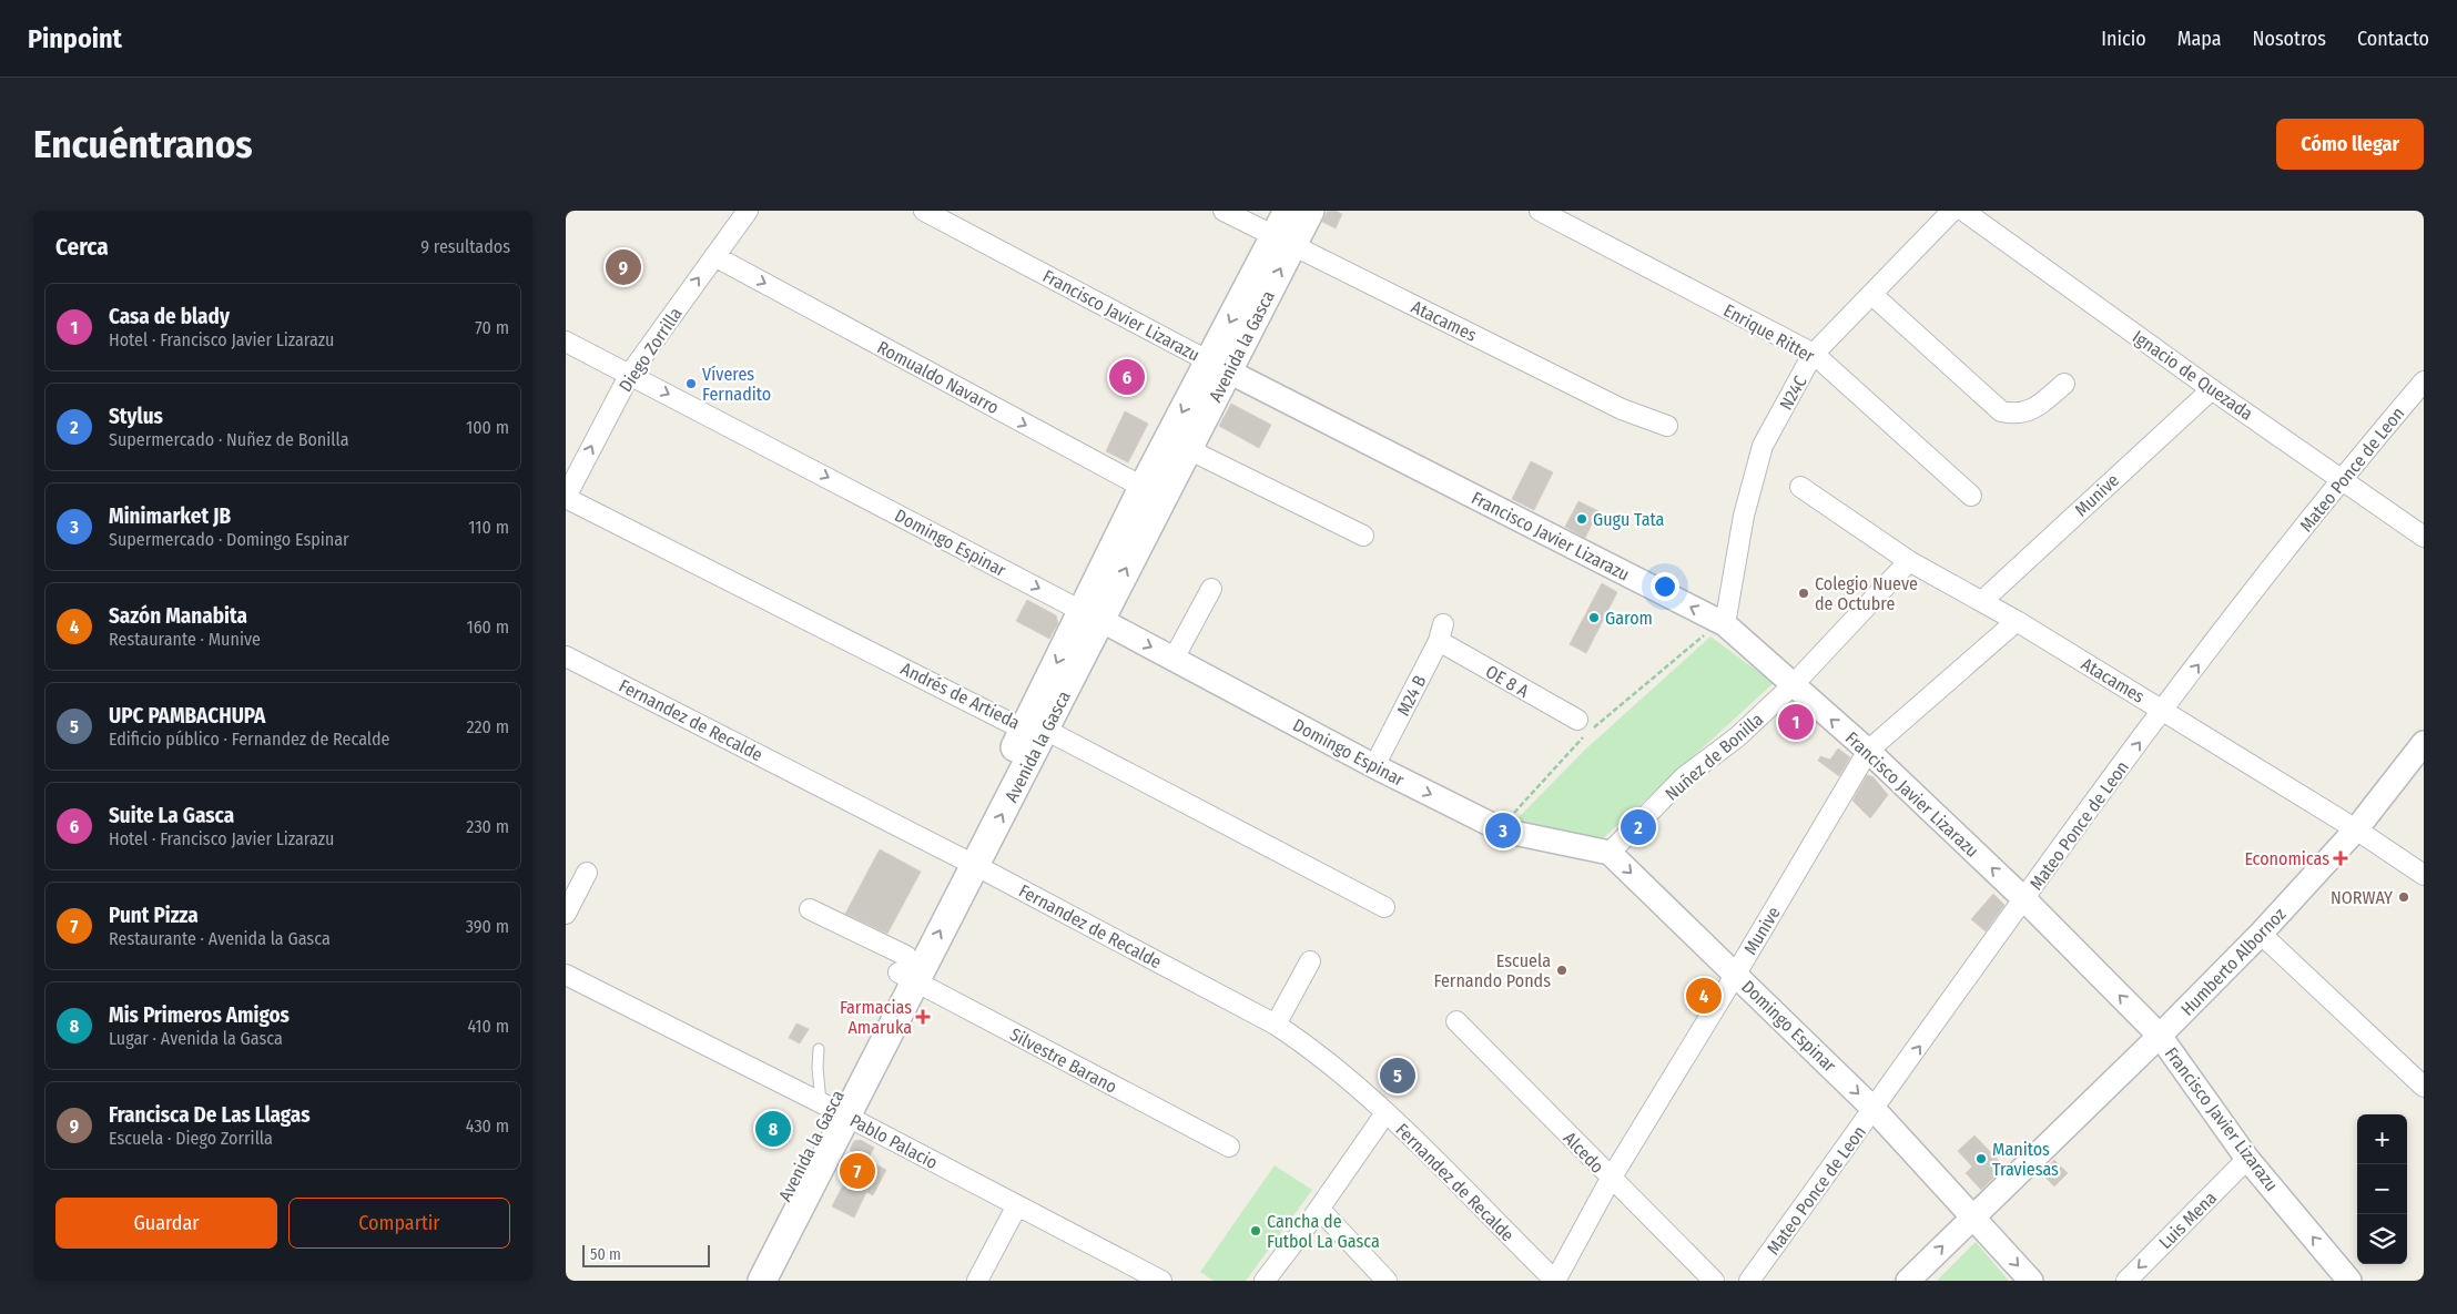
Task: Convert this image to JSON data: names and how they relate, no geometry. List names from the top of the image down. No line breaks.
{"streets":{"main road":["Avenida la Gasca"],"street":["Francisco Javier Lizarazu","Atacames","Enrique Ritter","Diego Zorrilla","Ignacio de Quezada","Romualdo Navarro","N24C","Mateo Ponce de Leon","Munive","Domingo Espinar","OE 8 A","Andrés de Artieda","M24 B","Fernandez de Recalde","Nuñez de Bonilla","Humberto Albornoz","Silvestre Barano","Pablo Palacio","Alcedo","Luis Mena"]},"crossings":[["Francisco Javier Lizarazu","Avenida la Gasca"],["Francisco Javier Lizarazu","N24C"],["Francisco Javier Lizarazu","Mateo Ponce de Leon"],["Francisco Javier Lizarazu","Munive"],["Francisco Javier Lizarazu","Nuñez de Bonilla"],["Francisco Javier Lizarazu","Humberto Albornoz"],["Francisco Javier Lizarazu","Luis Mena"],["Atacames","Avenida la Gasca"],["Atacames","Mateo Ponce de Leon"],["Atacames","Munive"],["Atacames","Nuñez de Bonilla"],["Atacames","Humberto Albornoz"],["Enrique Ritter","N24C"],["Avenida la Gasca","Romualdo Navarro"],["Avenida la Gasca","Domingo Espinar"],["Avenida la Gasca","Andrés de Artieda"],["Avenida la Gasca","Fernandez de Recalde"],["Avenida la Gasca","Silvestre Barano"],["Avenida la Gasca","Pablo Palacio"],["Diego Zorrilla","Romualdo Navarro"],["Diego Zorrilla","Domingo Espinar"],["Diego Zorrilla","Andrés de Artieda"],["Ignacio de Quezada","Mateo Ponce de Leon"],["Ignacio de Quezada","Munive"],["Mateo Ponce de Leon","Domingo Espinar"],["Munive","Domingo Espinar"],["Munive","Fernandez de Recalde"],["Munive","Alcedo"],["Domingo Espinar","M24 B"],["Domingo Espinar","Nuñez de Bonilla"],["Domingo Espinar","Humberto Albornoz"],["OE 8 A","M24 B"]],"one_way":["Francisco Javier Lizarazu","Diego Zorrilla","Romualdo Navarro","Mateo Ponce de Leon","Domingo Espinar","Luis Mena"],"places":{"other":["Víveres Fernadito","Gugu Tata","Colegio Nueve de Octubre","Garom","NORWAY","Escuela Fernando Ponds","Manitos Traviesas","Cancha de Futbol La Gasca"],"health":["Economicas","Farmacias Amaruka"]},"scale_bar":"50 m","page":{"header":"Pinpoint","nav":["Inicio","Mapa","Nosotros","Contacto"],"buttons":["Cómo llegar",["Guardar","Compartir"]],"title":"Encuéntranos","heading":["Cerca","9 resultados"],"pins":["9","6","1","2","3","4","5","8","7"],"list":[{"mark":"1","name":"Casa de blady","note":"Hotel · Francisco Javier Lizarazu","value":"70 m"},{"mark":"2","name":"Stylus","note":"Supermercado · Nuñez de Bonilla","value":"100 m"},{"mark":"3","name":"Minimarket JB","note":"Supermercado · Domingo Espinar","value":"110 m"},{"mark":"4","name":"Sazón Manabita","note":"Restaurante · Munive","value":"160 m"},{"mark":"5","name":"UPC PAMBACHUPA","note":"Edificio público · Fernandez de Recalde","value":"220 m"},{"mark":"6","name":"Suite La Gasca","note":"Hotel · Francisco Javier Lizarazu","value":"230 m"},{"mark":"7","name":"Punt Pizza","note":"Restaurante · Avenida la Gasca","value":"390 m"},{"mark":"8","name":"Mis Primeros Amigos","note":"Lugar · Avenida la Gasca","value":"410 m"},{"mark":"9","name":"Francisca De Las Llagas","note":"Escuela · Diego Zorrilla","value":"430 m"}],"map_buttons":["+","−"],"scale":"50 m"}}
